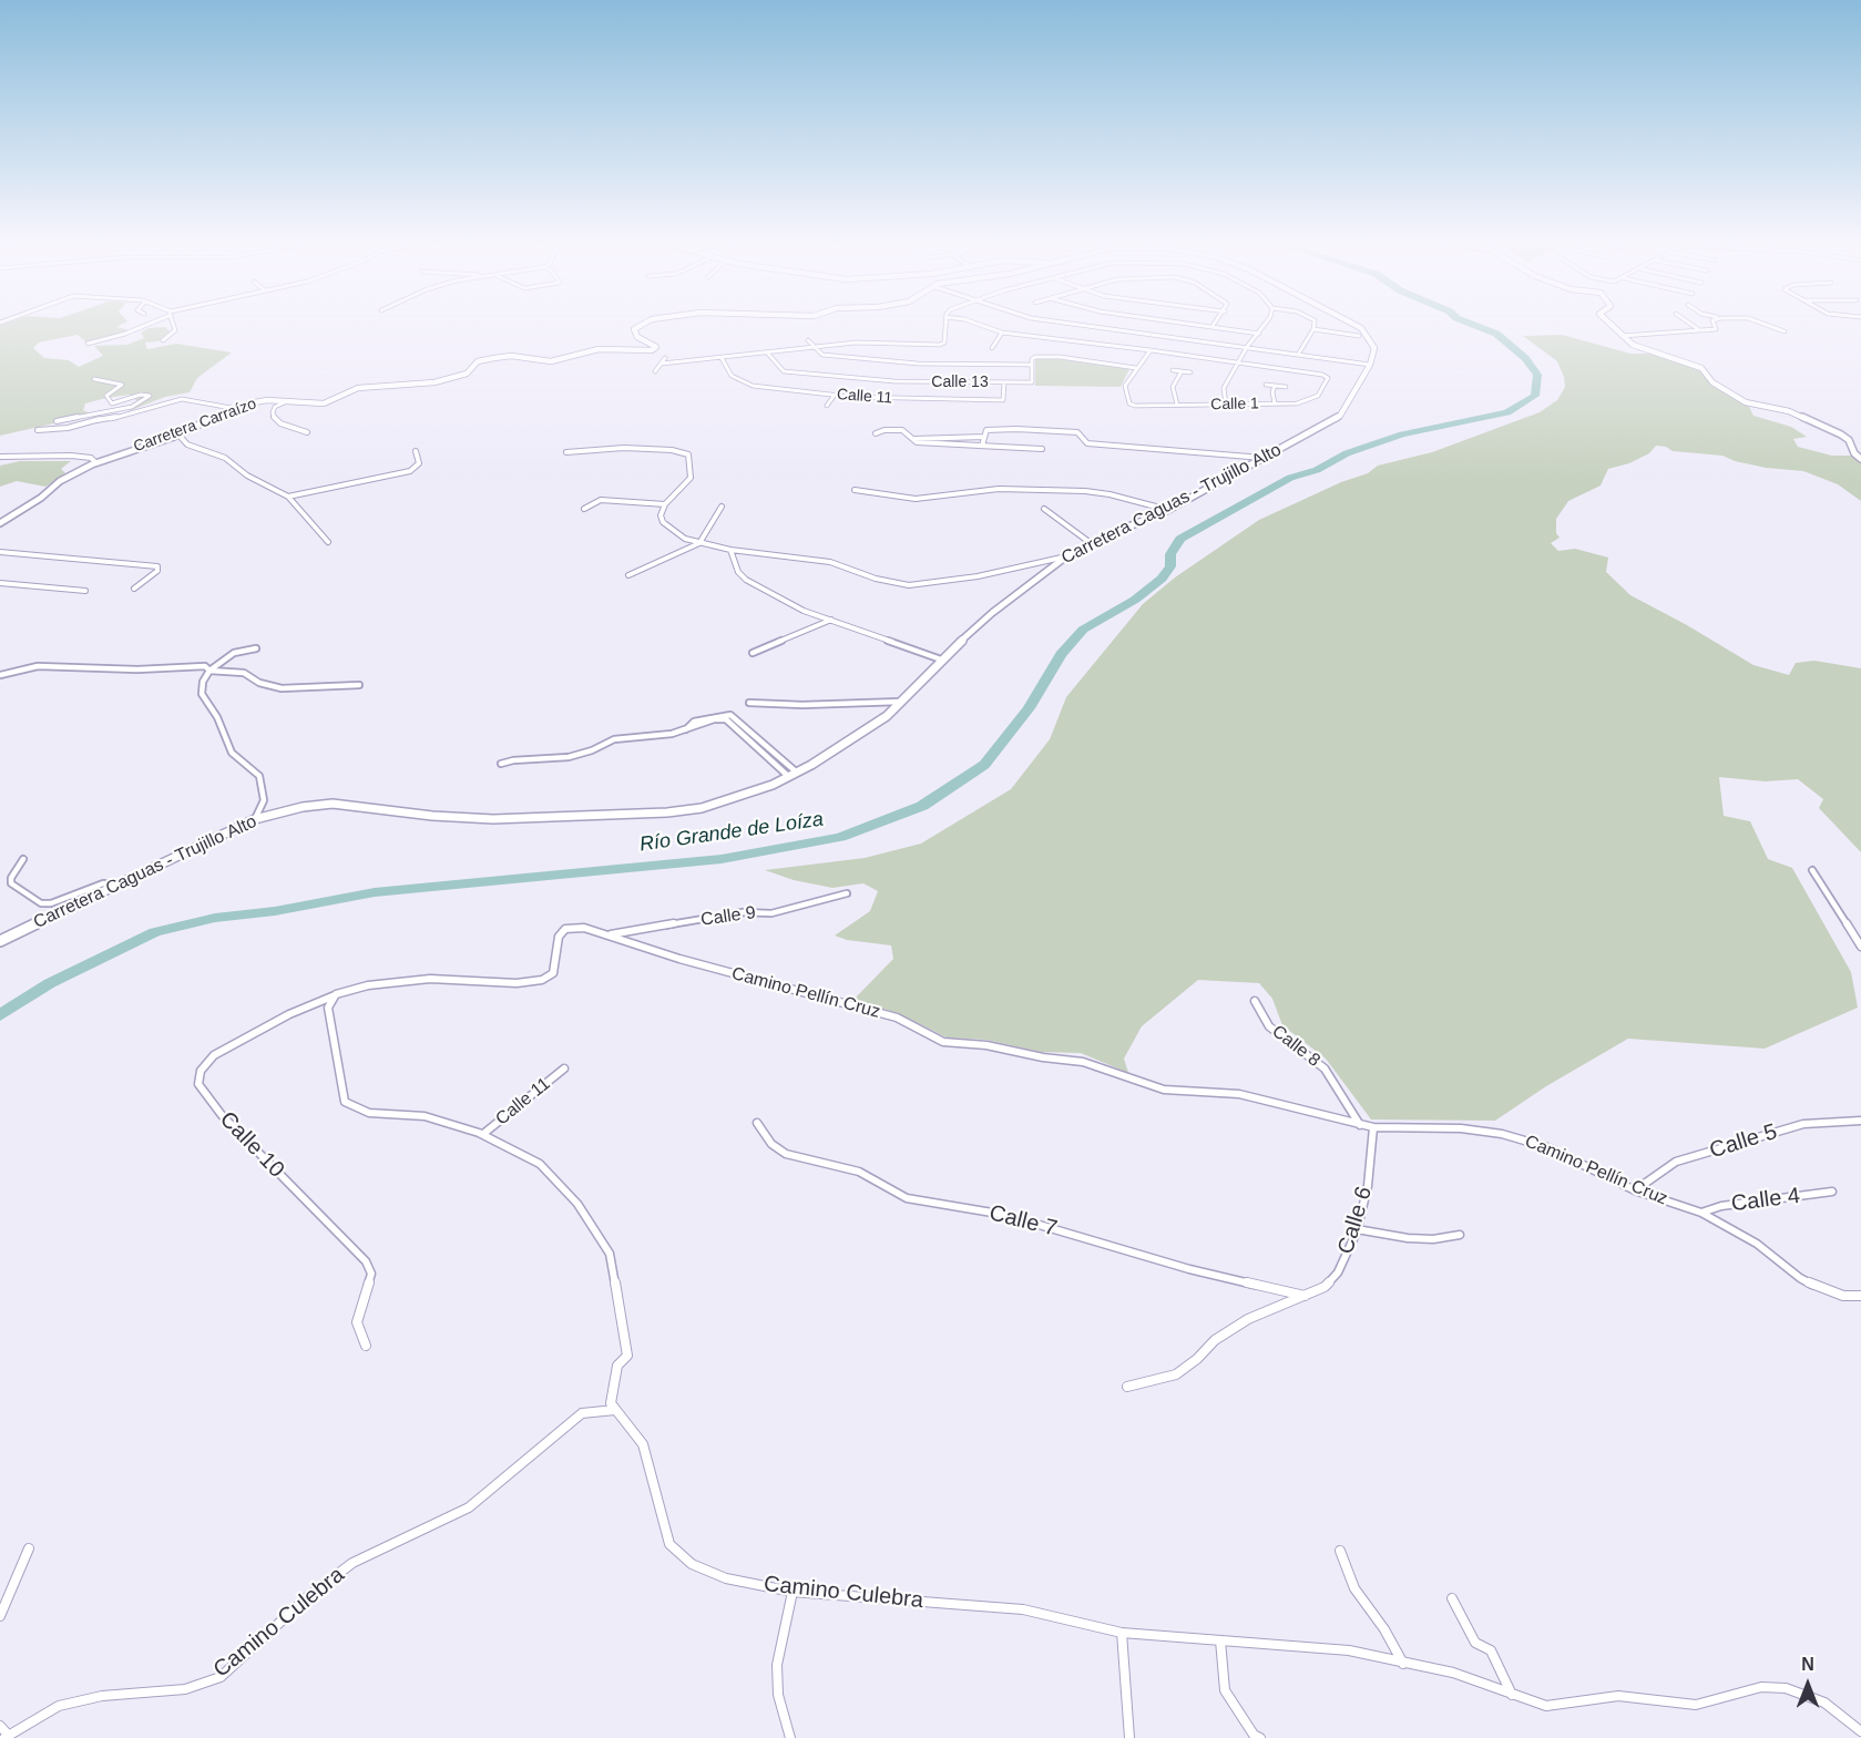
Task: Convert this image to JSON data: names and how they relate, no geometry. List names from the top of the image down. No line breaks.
{"streets":{"street":["Calle 13","Calle 11","Calle 1","Carretera Carraízo","Carretera Caguas - Trujillo Alto","Calle 9","Camino Pellín Cruz","Calle 8","Calle 5","Calle 10","Calle 4","Calle 6","Calle 7","Camino Culebra"]},"crossings":[["Calle 13","Calle 11"],["Calle 9","Camino Pellín Cruz"],["Camino Pellín Cruz","Calle 8"],["Camino Pellín Cruz","Calle 5"],["Camino Pellín Cruz","Calle 10"],["Camino Pellín Cruz","Calle 4"],["Camino Pellín Cruz","Calle 6"],["Calle 6","Calle 7"]],"water":["Río Grande de Loíza"],"north":"top"}
